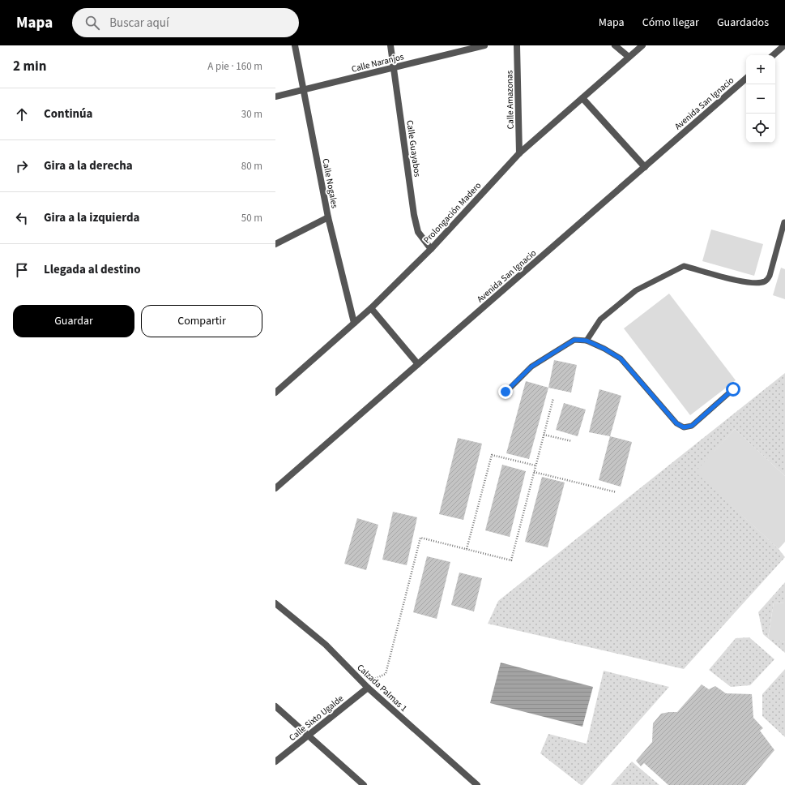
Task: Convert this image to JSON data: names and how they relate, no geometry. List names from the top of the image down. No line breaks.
{"streets":{"street":["Calle Naranjos","Calle Amazonas","Avenida San Ignacio","Calle Guayabos","Calle Nogales","Prolongación Madero","Calzada Palmas 1","Calle Sixto Ugalde"]},"crossings":[["Calle Naranjos","Calle Guayabos"],["Calle Naranjos","Calle Nogales"],["Calle Amazonas","Prolongación Madero"],["Calle Guayabos","Prolongación Madero"],["Calle Nogales","Prolongación Madero"],["Calzada Palmas 1","Calle Sixto Ugalde"]],"page":{"header":"Mapa","search":"Buscar aquí","nav":["Mapa","Cómo llegar","Guardados"],"heading":["2 min","A pie · 160 m"],"map_buttons":["+","−"],"list":[["Continúa","30 m"],["Gira a la derecha","80 m"],["Gira a la izquierda","50 m"],"Llegada al destino"],"buttons":["Guardar","Compartir"]}}
